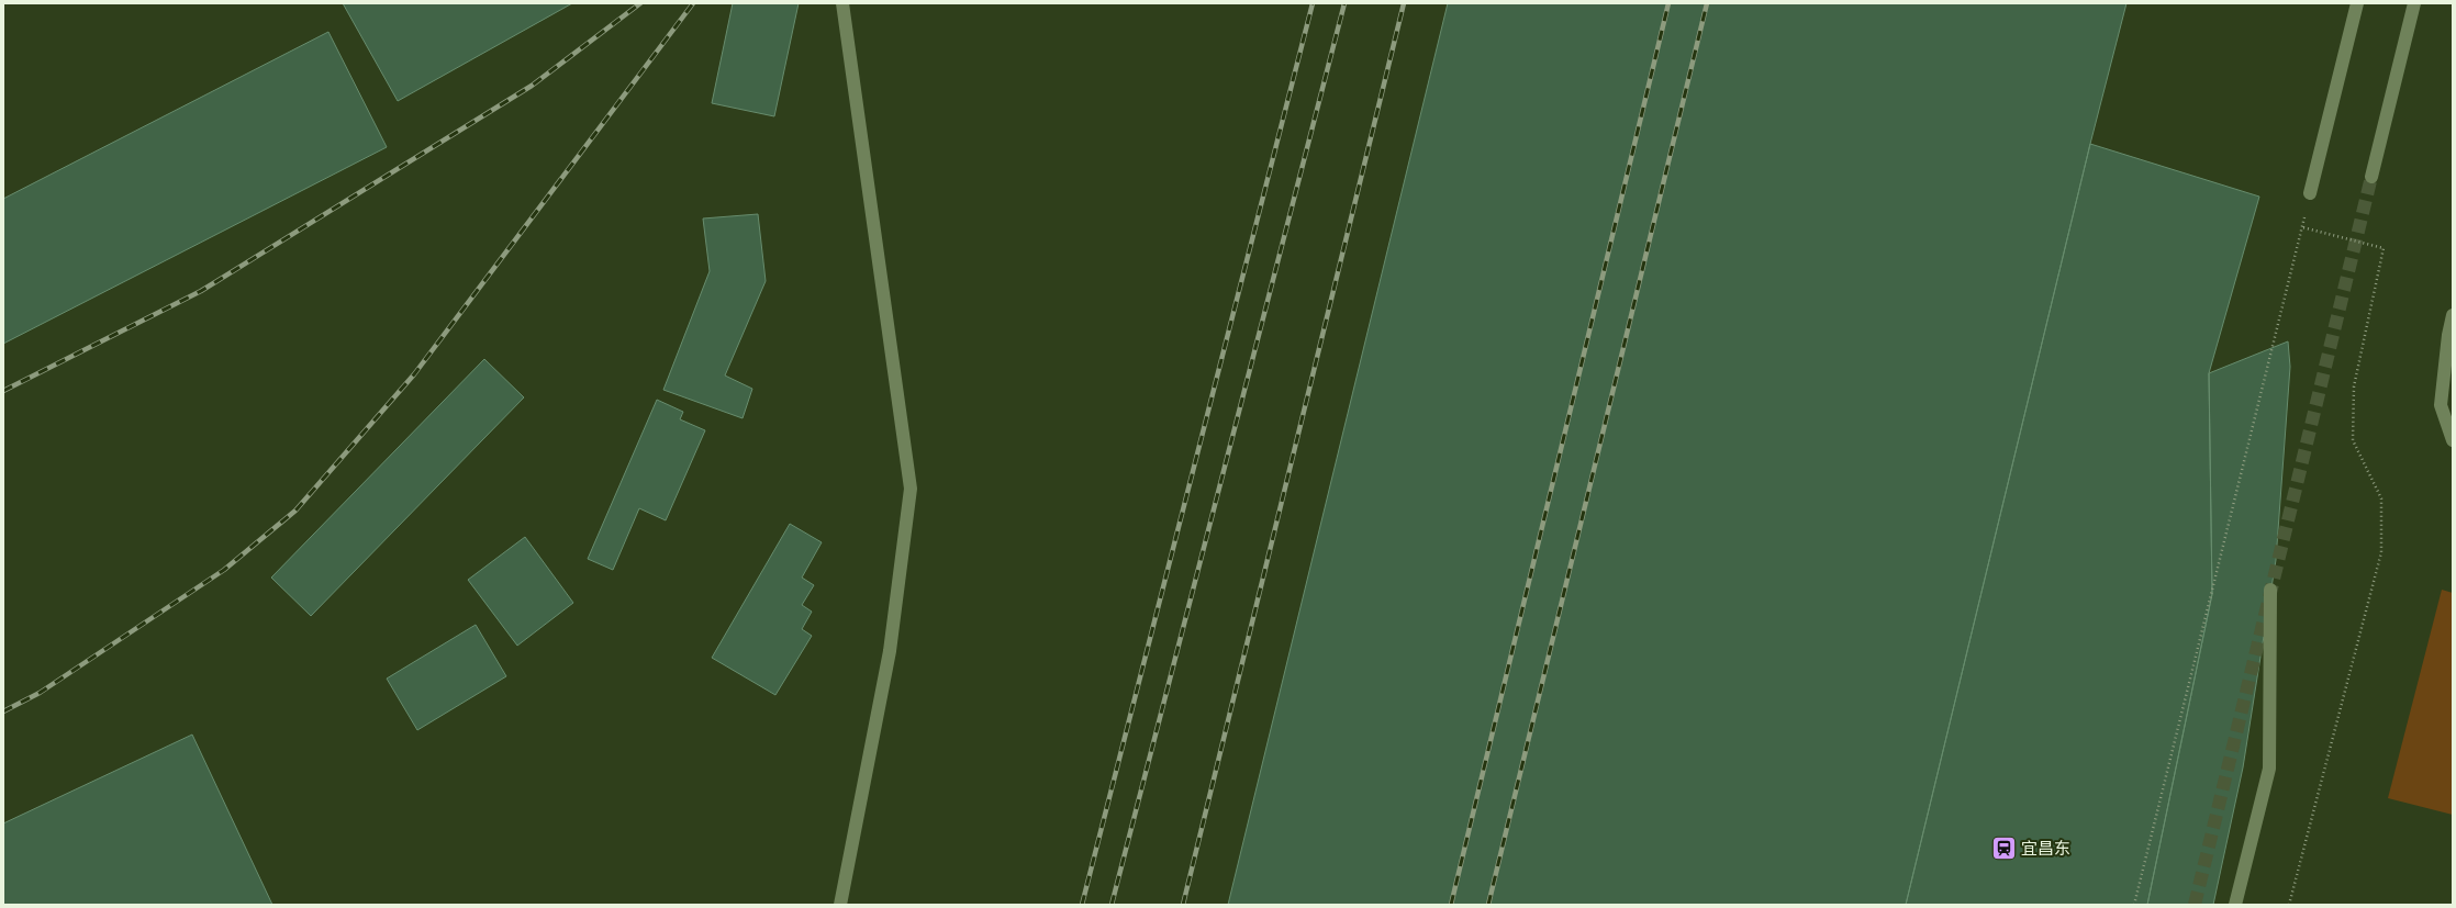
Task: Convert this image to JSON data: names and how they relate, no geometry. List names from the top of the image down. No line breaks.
{"places":{"station":["宜昌东"]}}
